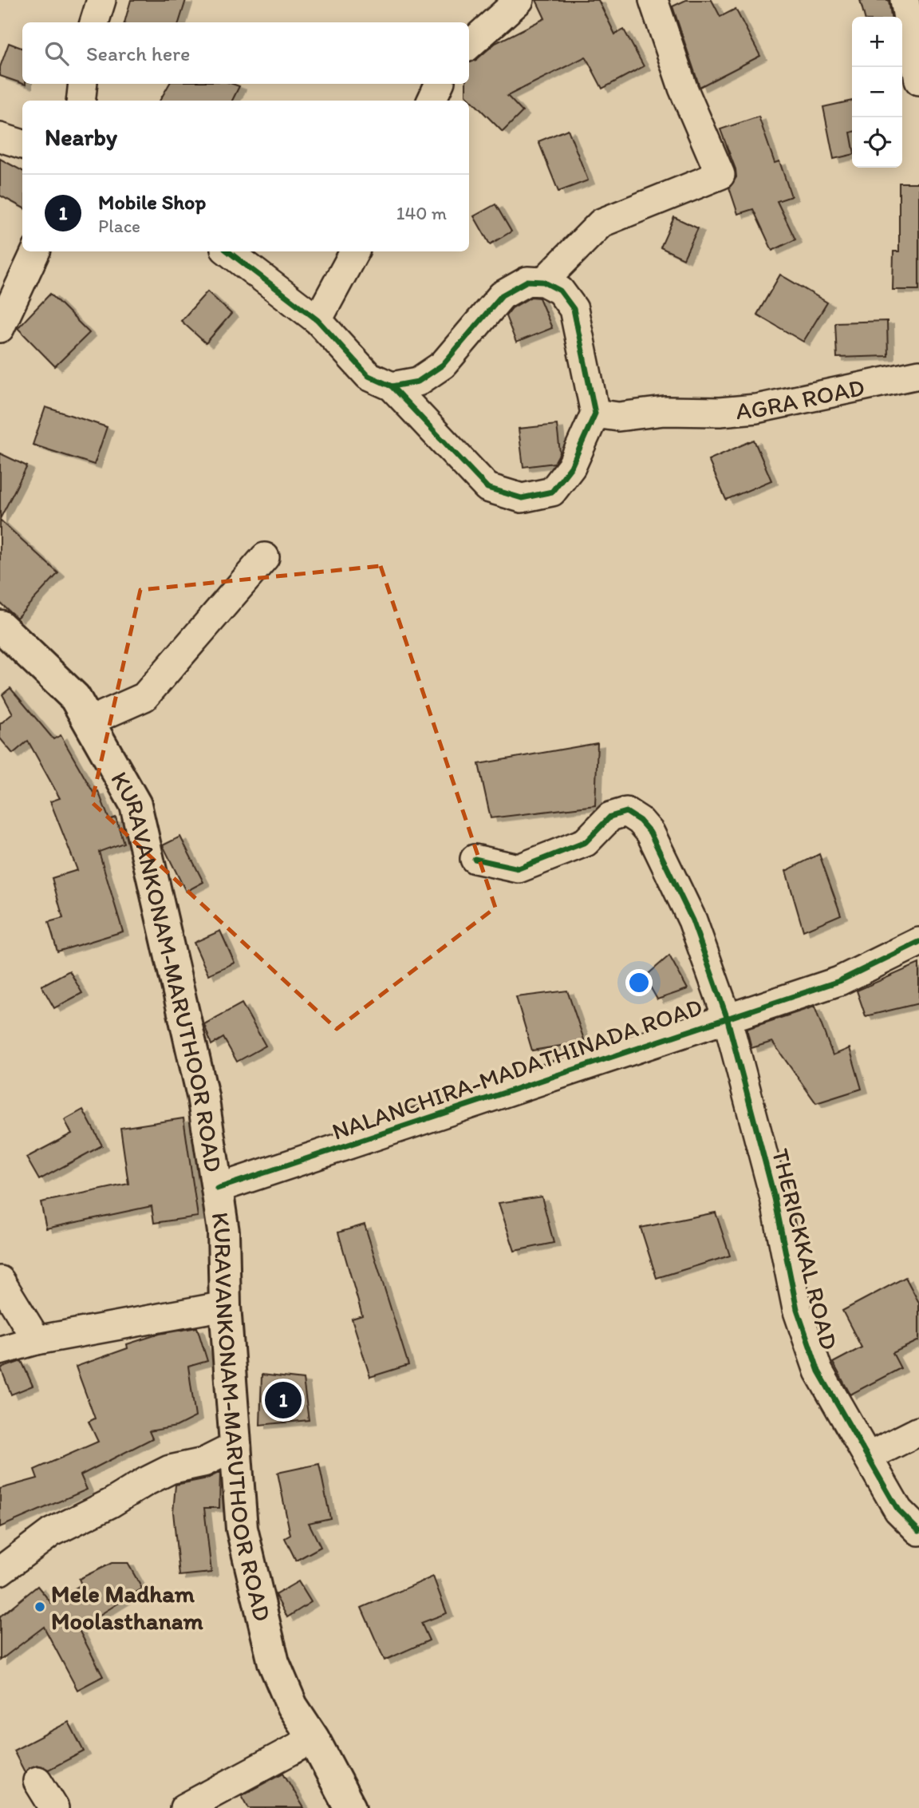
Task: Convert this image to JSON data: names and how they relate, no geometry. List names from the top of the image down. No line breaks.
{"streets":{"main road":["KURAVANKONAM-MARUTHOOR ROAD"],"street":["AGRA ROAD","NALANCHIRA-MADATHINADA ROAD","THERICKKAL ROAD"]},"crossings":[["KURAVANKONAM-MARUTHOOR ROAD","NALANCHIRA-MADATHINADA ROAD"],["NALANCHIRA-MADATHINADA ROAD","THERICKKAL ROAD"]],"places":["Mele Madham Moolasthanam"],"page":{"map_buttons":["+","−"],"search":"Search here","heading":"Nearby","list":[{"mark":"1","name":"Mobile Shop","note":"Place","value":"140 m"}],"pins":"1"}}
